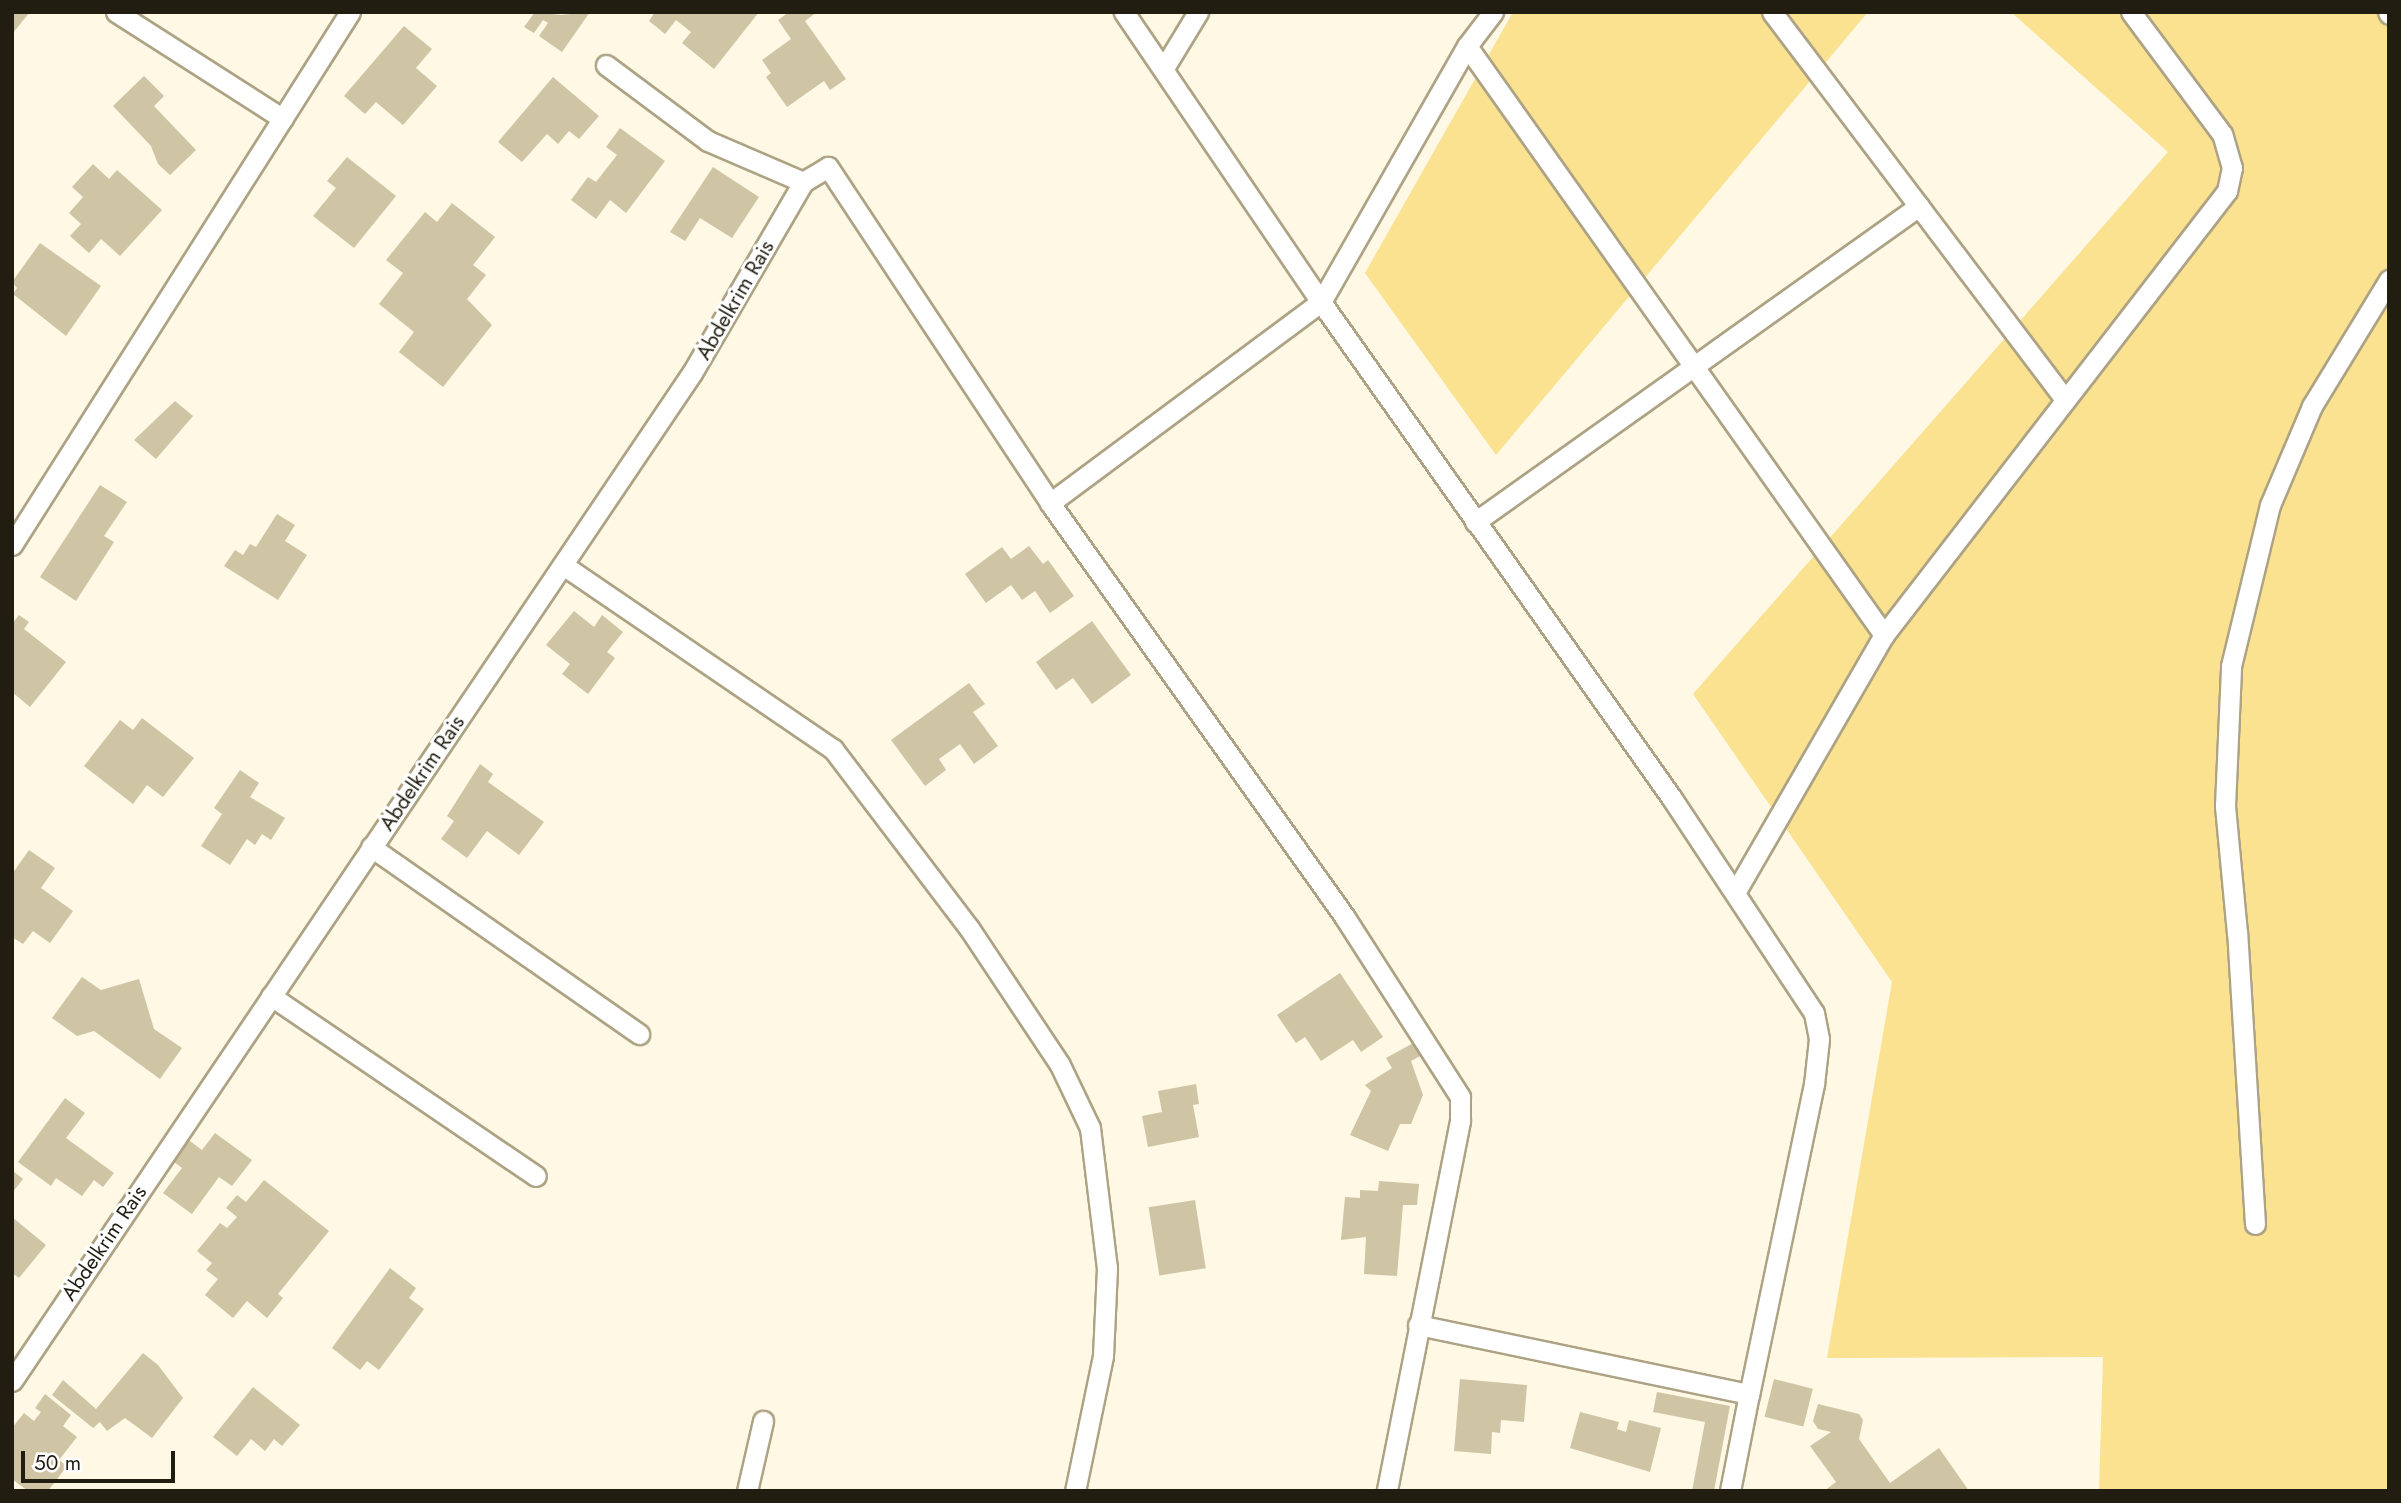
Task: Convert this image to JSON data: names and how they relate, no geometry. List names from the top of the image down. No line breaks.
{"streets":{"street":["Abdelkrim Rais"]},"scale_bar":"50 m"}
